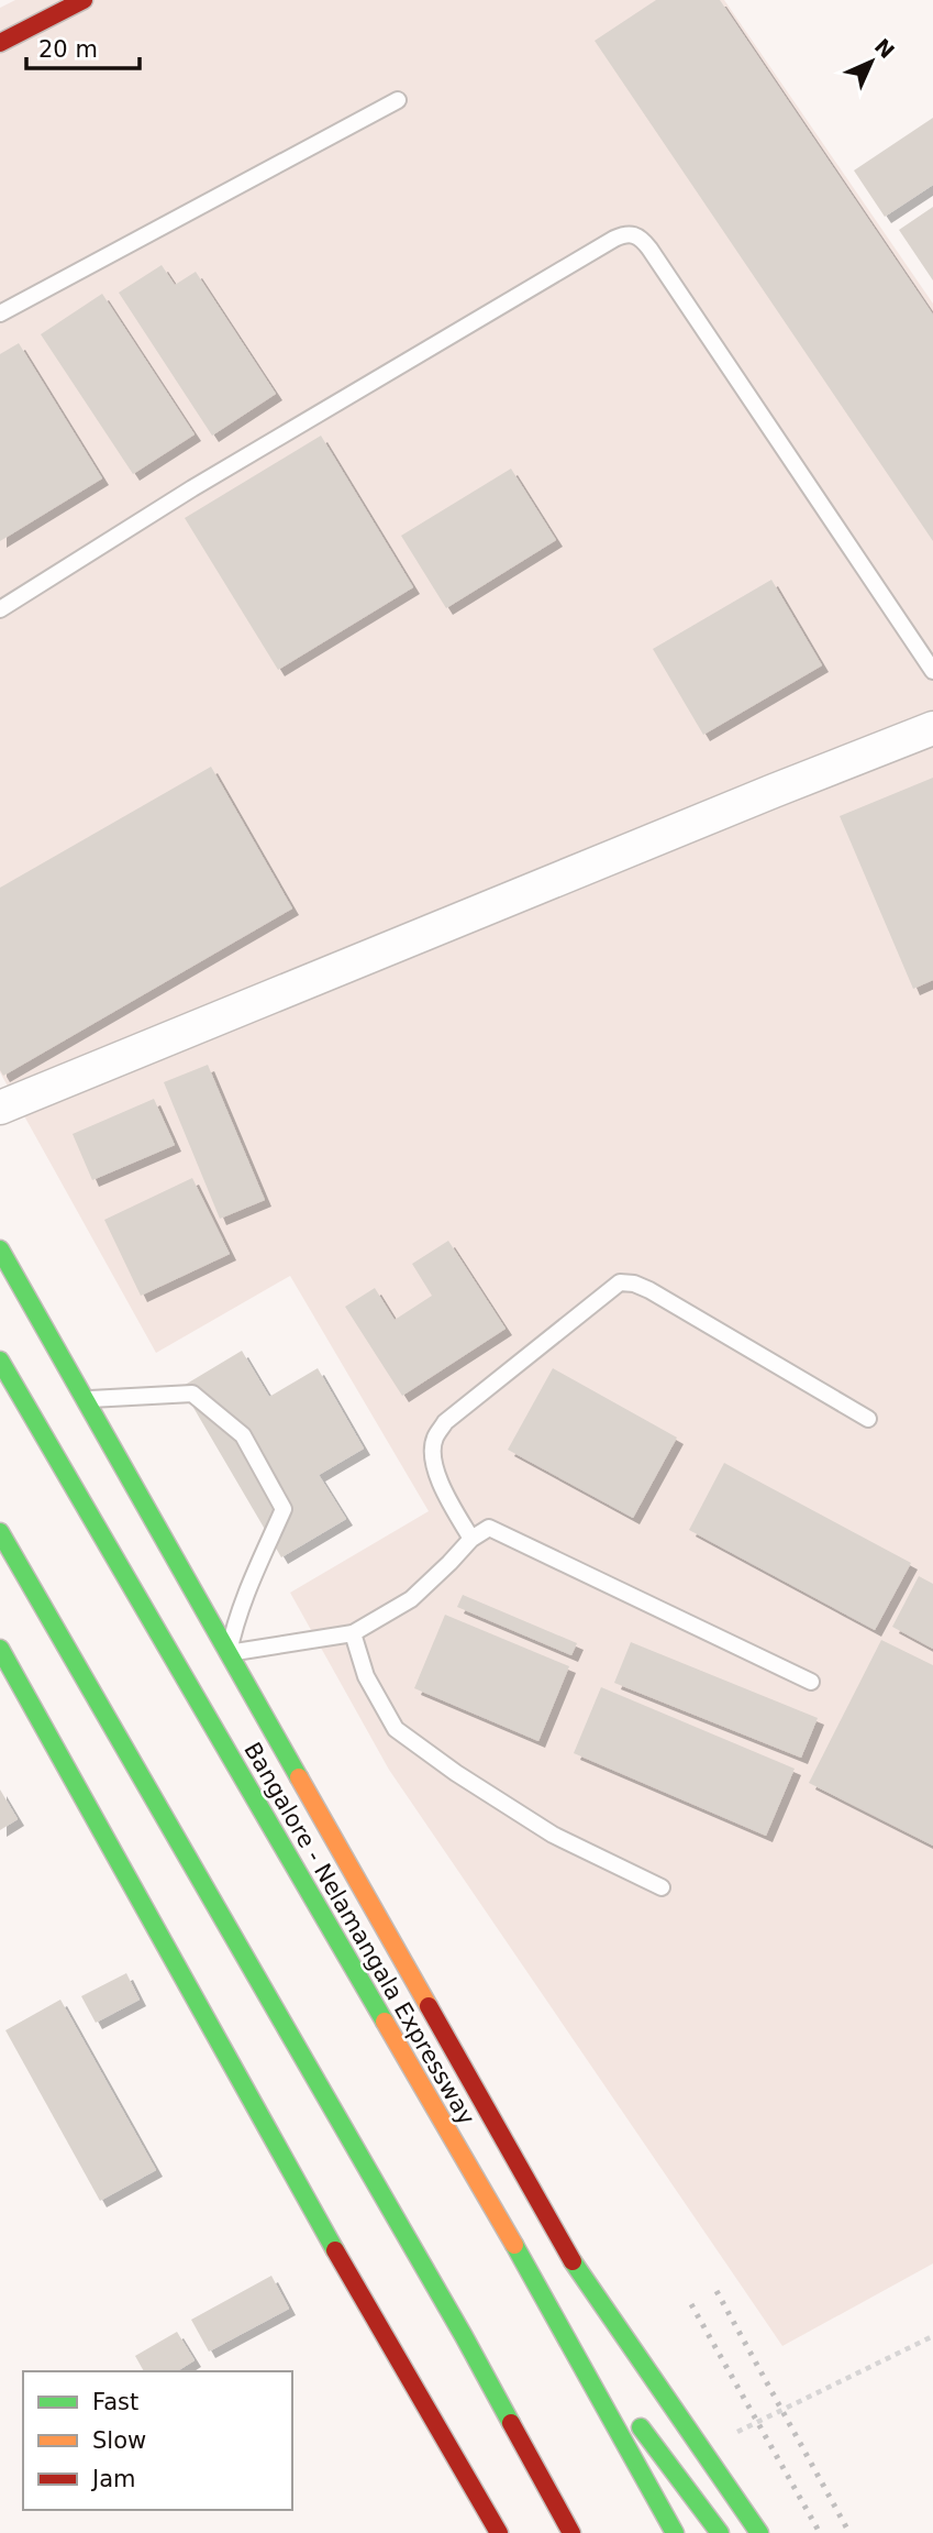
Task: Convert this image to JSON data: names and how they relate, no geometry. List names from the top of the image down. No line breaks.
{"streets":{"main road":["Bangalore - Nelamangala Expressway"]},"legend":["Fast","Slow","Jam"],"scale_bar":"20 m","north":"top right"}
